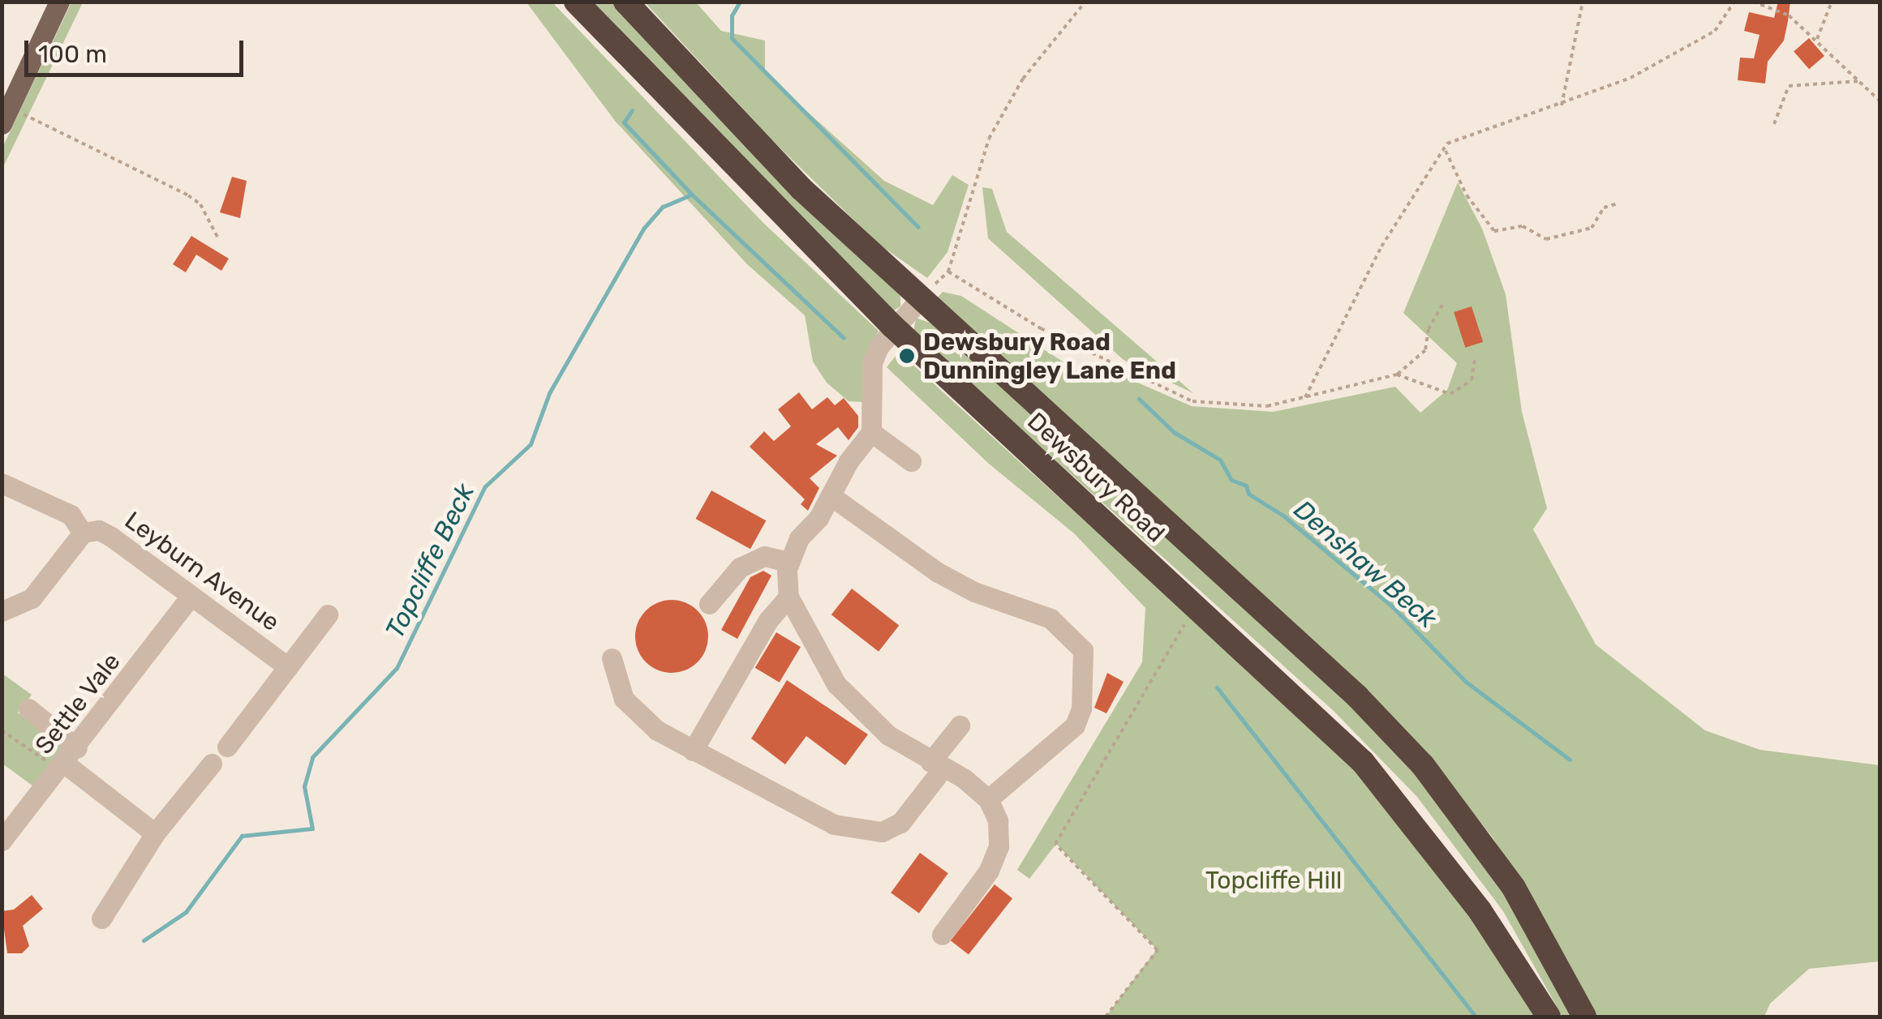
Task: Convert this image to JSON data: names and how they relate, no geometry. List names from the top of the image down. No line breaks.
{"streets":{"highway":["Dewsbury Road"],"street":["Leyburn Avenue","Settle Vale"]},"crossings":[["Leyburn Avenue","Settle Vale"]],"water":["Topcliffe Beck","Denshaw Beck"],"parks":["Topcliffe Hill"],"places":["Dewsbury Road Dunningley Lane End"],"scale_bar":"100 m"}
